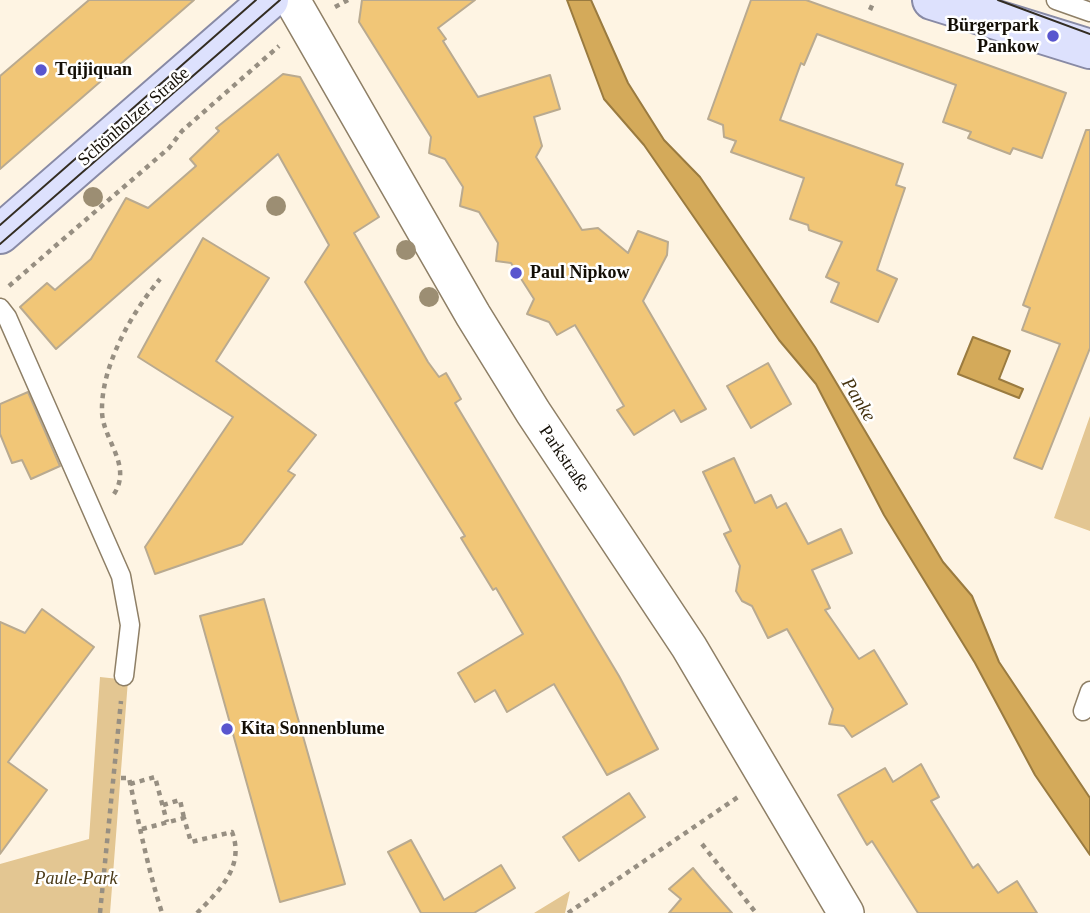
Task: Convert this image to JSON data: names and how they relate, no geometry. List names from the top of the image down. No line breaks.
{"streets":{"main road":["Schönholzer Straße"],"street":["Parkstraße"]},"water":["Panke"],"parks":["Paule-Park"],"places":["Bürgerpark Pankow","Tqijiquan","Paul Nipkow","Kita Sonnenblume"]}
